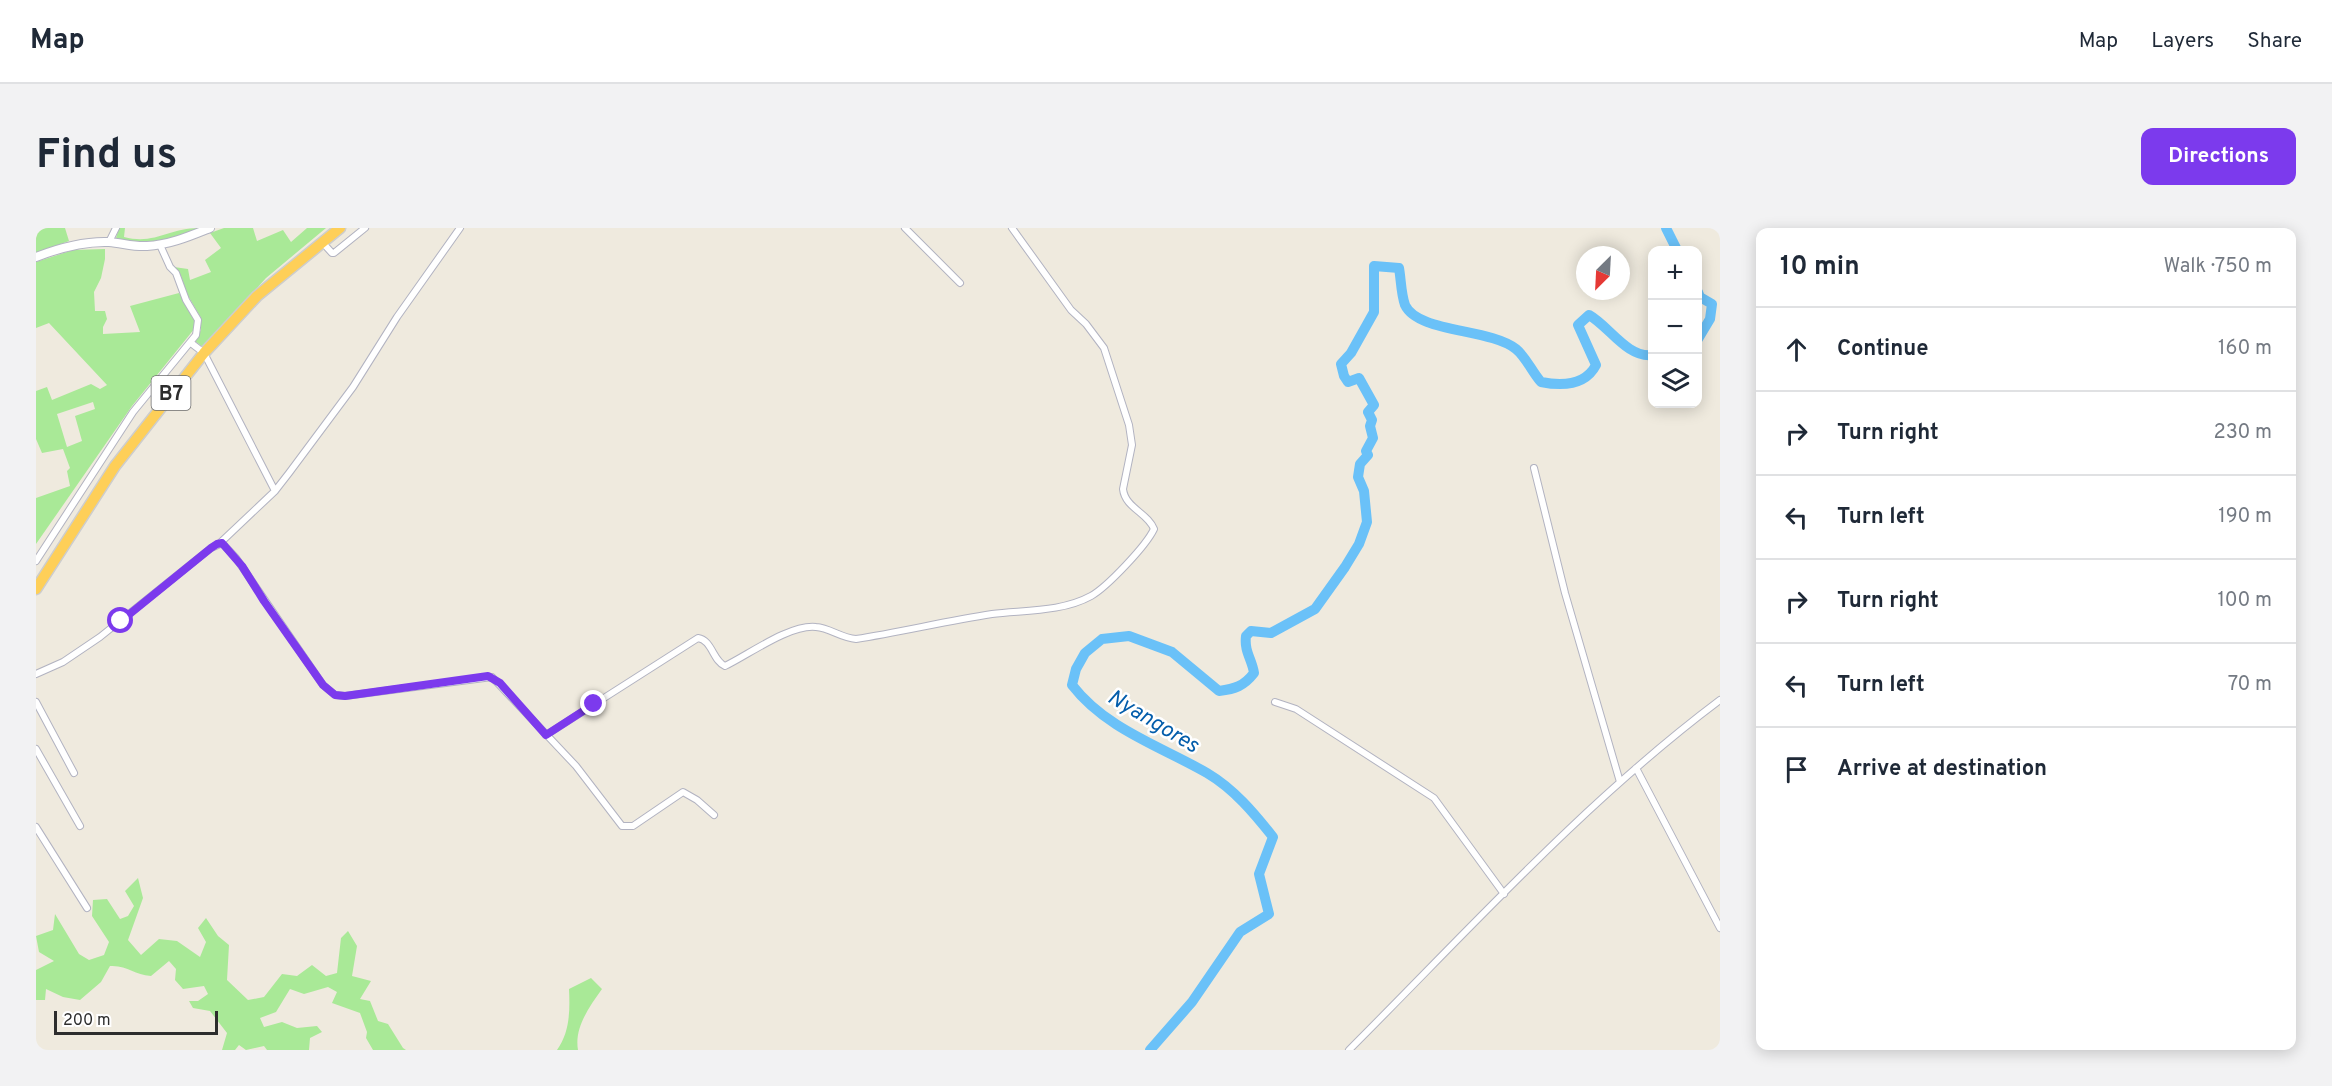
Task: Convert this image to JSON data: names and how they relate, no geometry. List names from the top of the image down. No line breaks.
{"streets":{"highway":["B7"]},"water":["Nyangores"],"scale_bar":"200 m","north":"bottom left","page":{"header":"Map","nav":["Map","Layers","Share"],"buttons":"Directions","title":"Find us","heading":["10 min","Walk · 750 m"],"map_buttons":["+","−"],"list":[["Continue","160 m"],["Turn right","230 m"],["Turn left","190 m"],["Turn right","100 m"],["Turn left","70 m"],"Arrive at destination"],"scale":"200 m"}}
